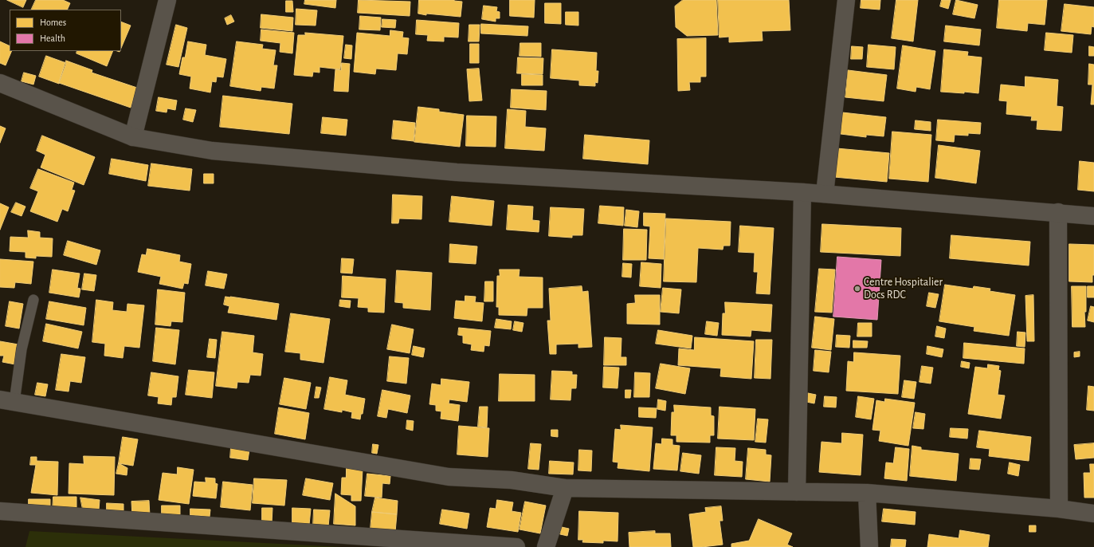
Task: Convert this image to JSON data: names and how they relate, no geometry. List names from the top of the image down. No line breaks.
{"places":["Centre Hospitalier Docs RDC"],"legend":["Homes","Health"]}
